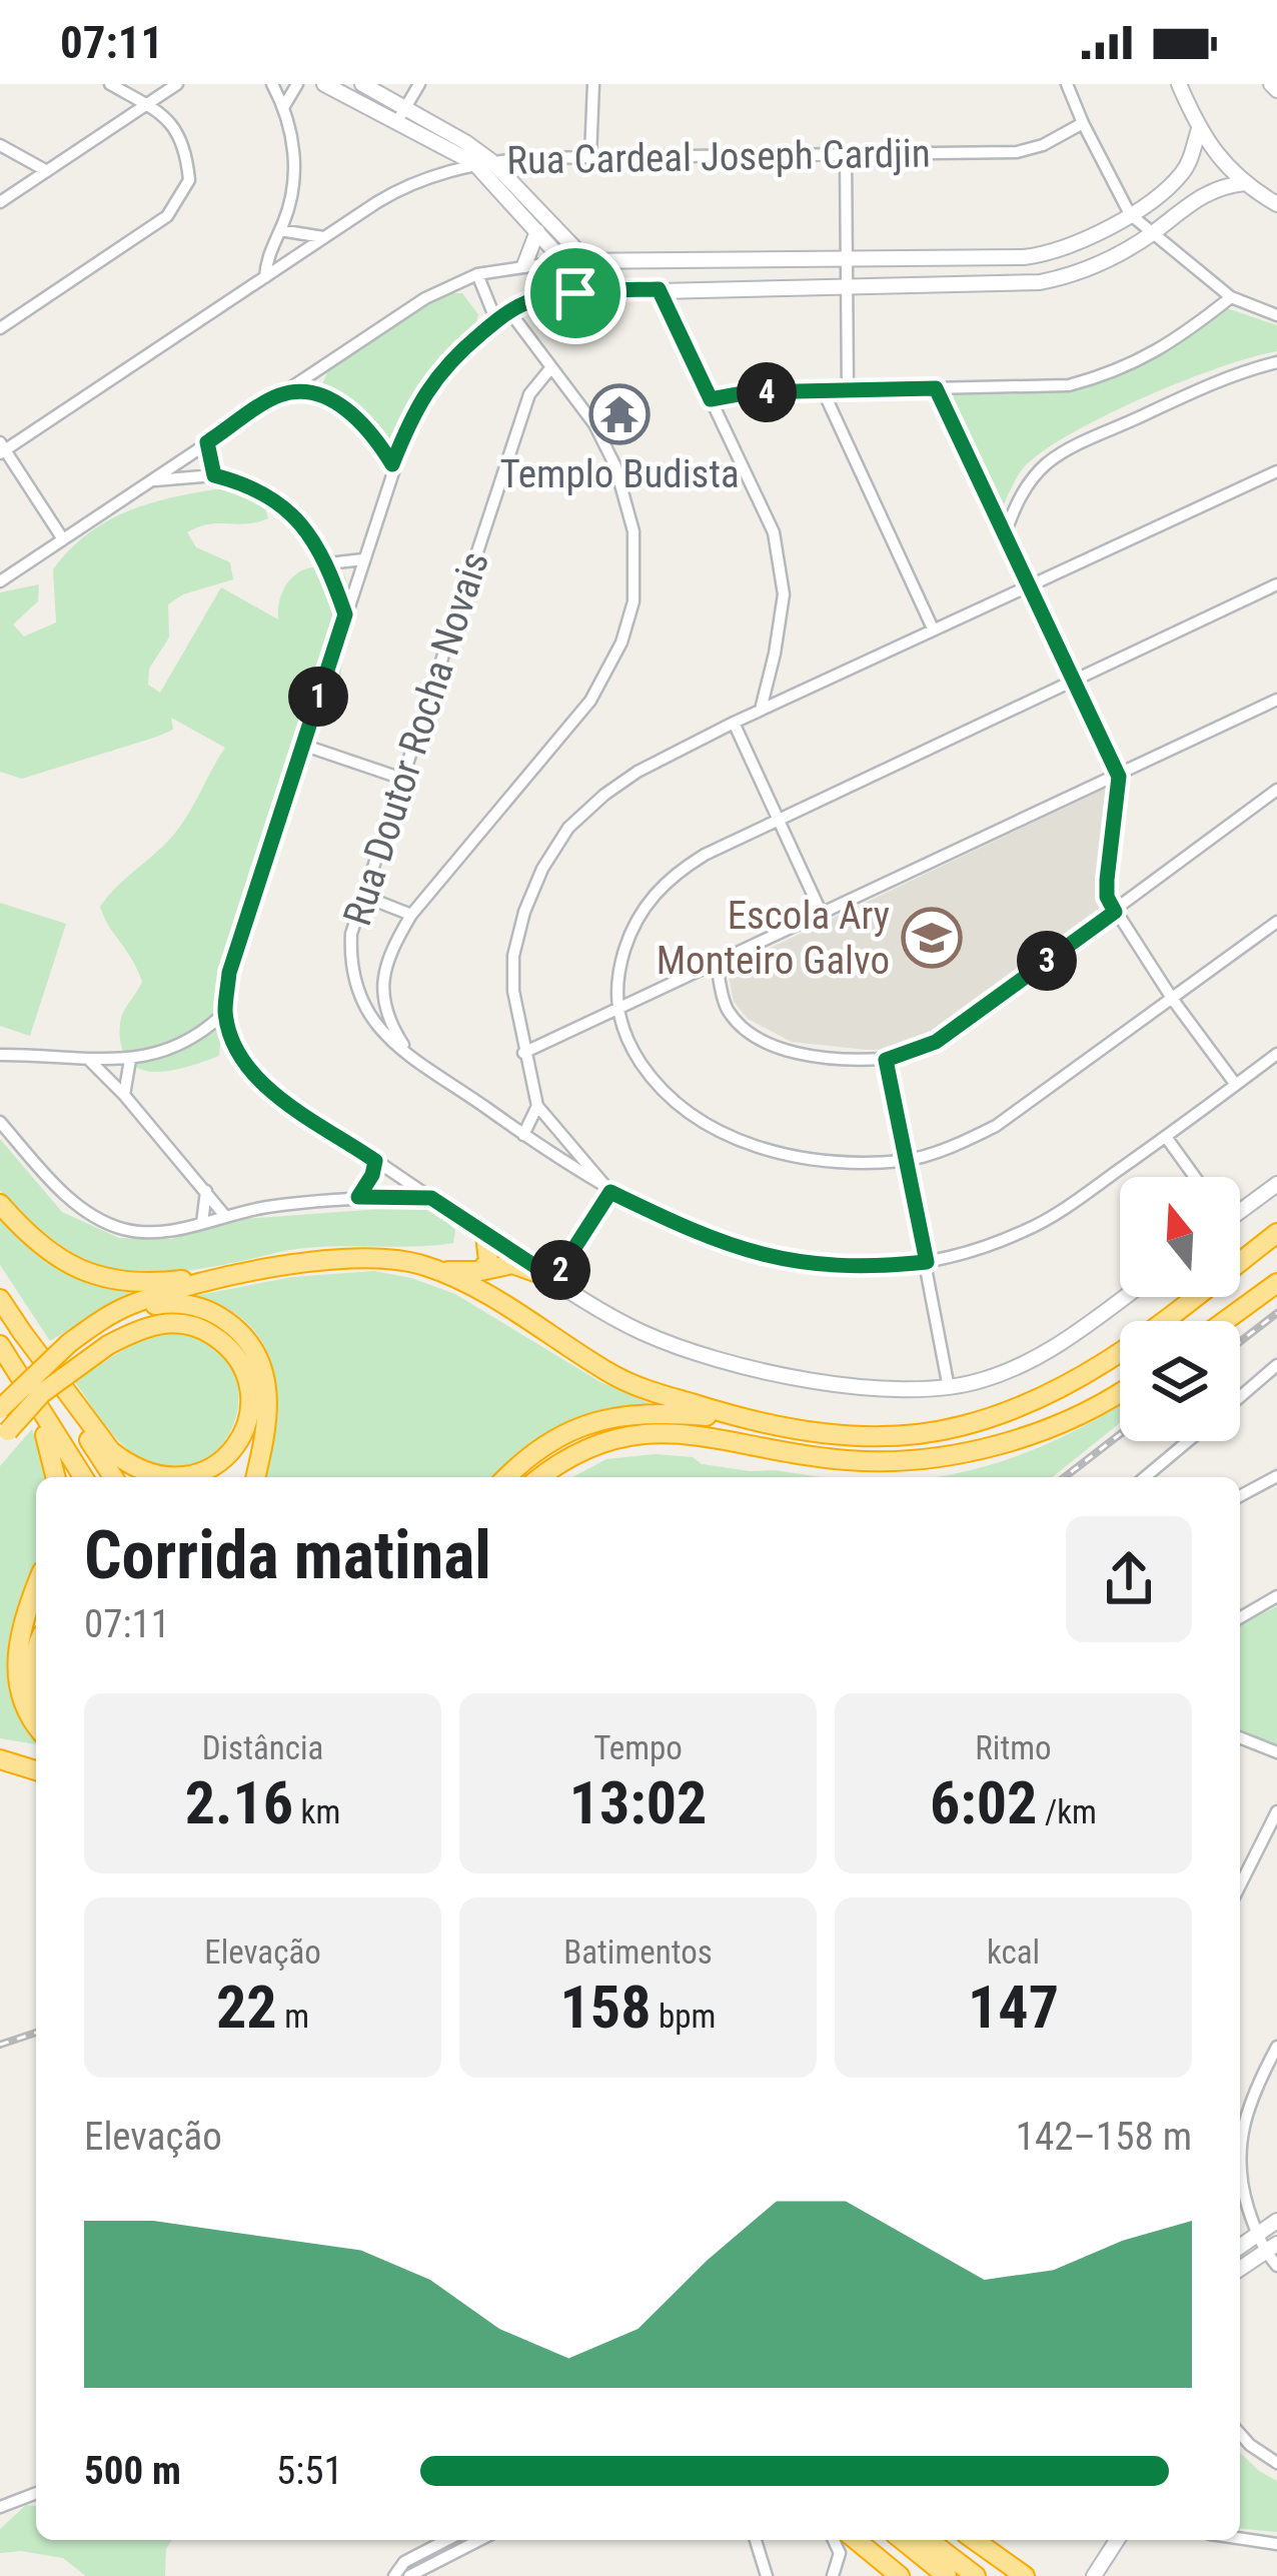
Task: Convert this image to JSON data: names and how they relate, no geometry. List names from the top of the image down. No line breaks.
{"streets":{"street":["Rua Cardeal Joseph Cardjin","Rua Doutor Rocha Novais"]},"places":{"temple":["Templo Budista"],"school or university":["Escola Ary Monteiro Galvo"]},"north":"top","page":{"status":"07:11","pins":["4","1","3","2"],"heading":["Corrida matinal","07:11"],"stats":[["Distância","2.16 km"],["Tempo","13:02"],["Ritmo","6:02 /km"],["Elevação","22 m"],["Batimentos","158 bpm"],["kcal","147"]],"chart":["Elevação","142–158 m"],"list":[{"name":"500 m","note":"5:51"}]}}
